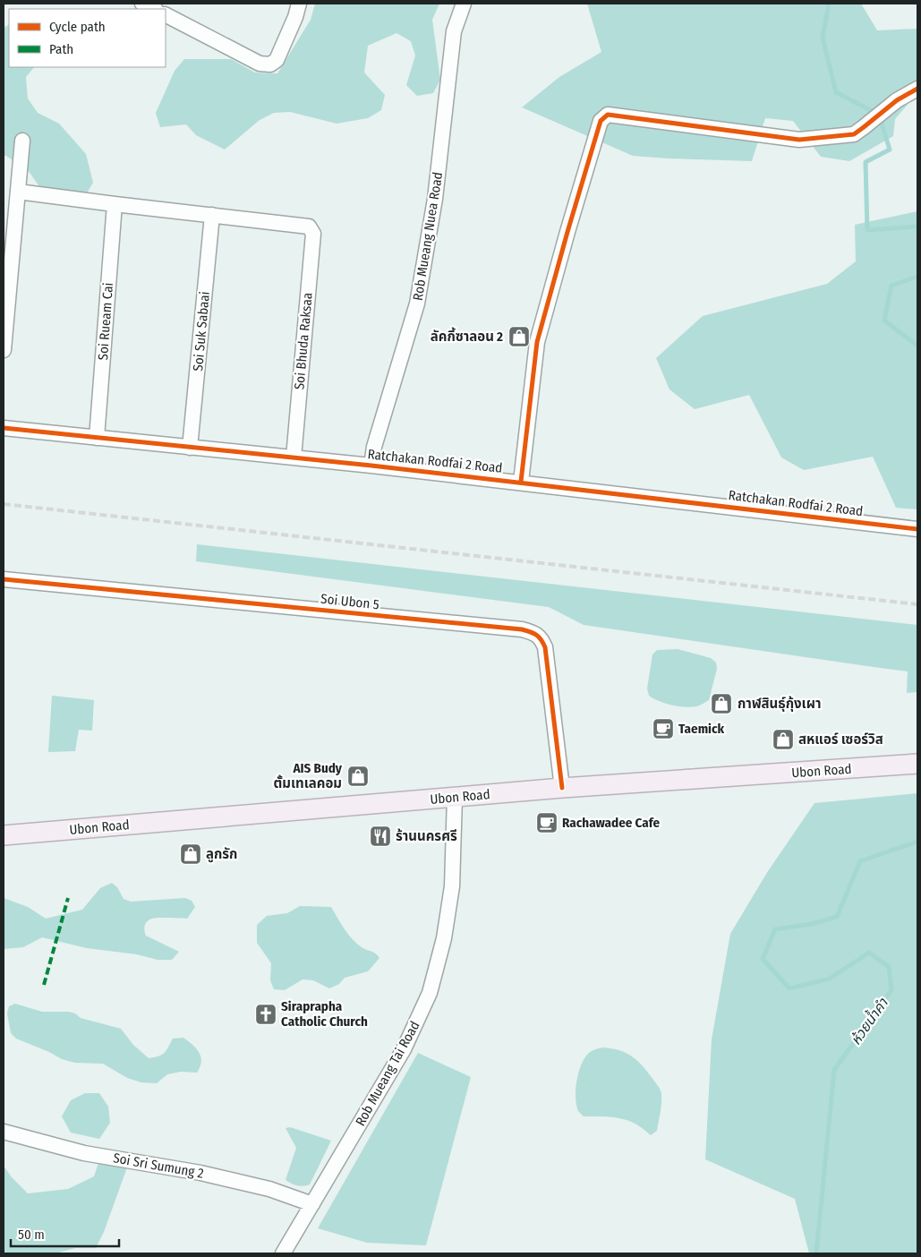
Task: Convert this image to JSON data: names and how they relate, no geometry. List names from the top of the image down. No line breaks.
{"streets":{"main road":["Ubon Road"],"street":["Rob Mueang Nuea Road","Soi Rueam Cai","Soi Suk Sabaai","Soi Bhuda Raksaa","Ratchakan Rodfai 2 Road","Soi Ubon 5","Rob Mueang Tai Road","Soi Sri Sumung 2"]},"crossings":[["Rob Mueang Nuea Road","Ratchakan Rodfai 2 Road"],["Soi Rueam Cai","Ratchakan Rodfai 2 Road"],["Soi Suk Sabaai","Soi Bhuda Raksaa"],["Soi Suk Sabaai","Ratchakan Rodfai 2 Road"],["Soi Bhuda Raksaa","Ratchakan Rodfai 2 Road"],["Soi Ubon 5","Ubon Road"],["Ubon Road","Rob Mueang Tai Road"],["Rob Mueang Tai Road","Soi Sri Sumung 2"]],"water":["ห้วยน้ำคำ"],"places":{"shop":["ลัคกี้ซาลอน 2","กาฬสินธุ์กุ้งเผา","สหแอร์ เซอร์วิส","AIS Budy ตั้มเทเลคอม","ลูกรัก"],"cafe":["Taemick","Rachawadee Cafe"],"restaurant":["ร้านนครศรี"],"church":["Siraprapha Catholic Church"]},"legend":["Cycle path","Path"],"scale_bar":"50 m"}
